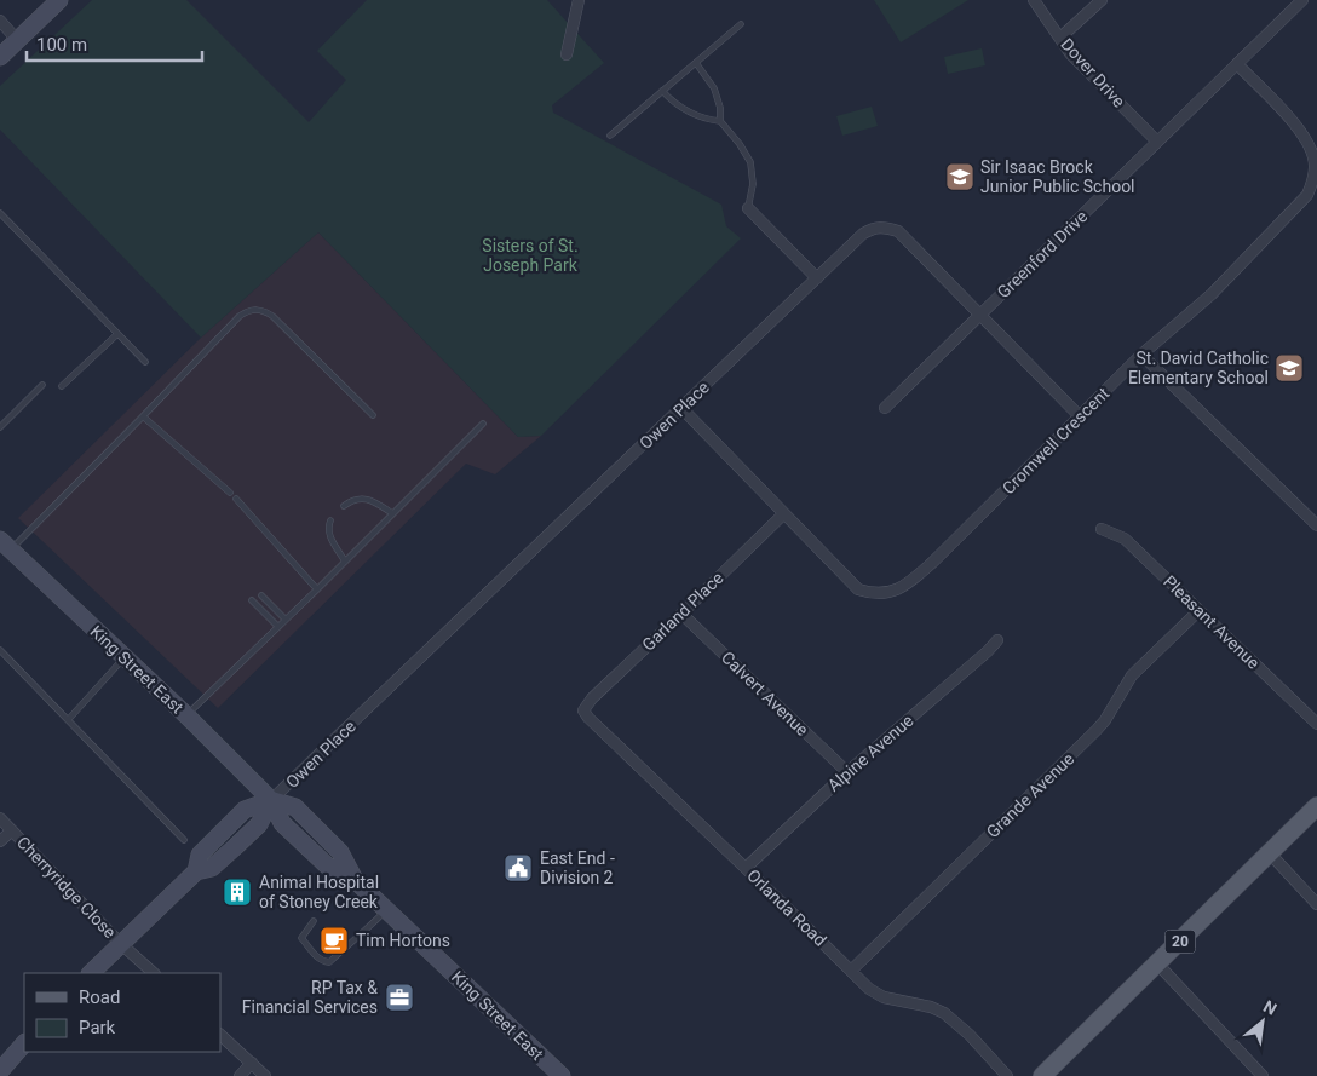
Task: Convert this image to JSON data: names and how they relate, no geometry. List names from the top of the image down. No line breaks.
{"streets":{"main road":["King Street East","20"],"street":["Dover Drive","Greenford Drive","Owen Place","Cromwell Crescent","Garland Place","Pleasant Avenue","Calvert Avenue","Alpine Avenue","Grande Avenue","Cherryridge Close","Orlanda Road"]},"crossings":[["Dover Drive","Greenford Drive"],["Greenford Drive","Owen Place"],["Greenford Drive","Cromwell Crescent"],["Owen Place","Cromwell Crescent"],["Owen Place","King Street East"],["Cromwell Crescent","Garland Place"],["Garland Place","Calvert Avenue"],["Garland Place","Orlanda Road"],["Pleasant Avenue","Grande Avenue"],["Calvert Avenue","Alpine Avenue"],["Alpine Avenue","Orlanda Road"],["Grande Avenue","Orlanda Road"]],"parks":["Sisters of St. Joseph Park"],"places":{"school or university":["Sir Isaac Brock Junior Public School","St. David Catholic Elementary School"],"public building":["East End - Division 2"],"building":["Animal Hospital of Stoney Creek"],"cafe":["Tim Hortons"],"office":["RP Tax & Financial Services"]},"legend":["Road","Park"],"scale_bar":"100 m","north":"top right"}
